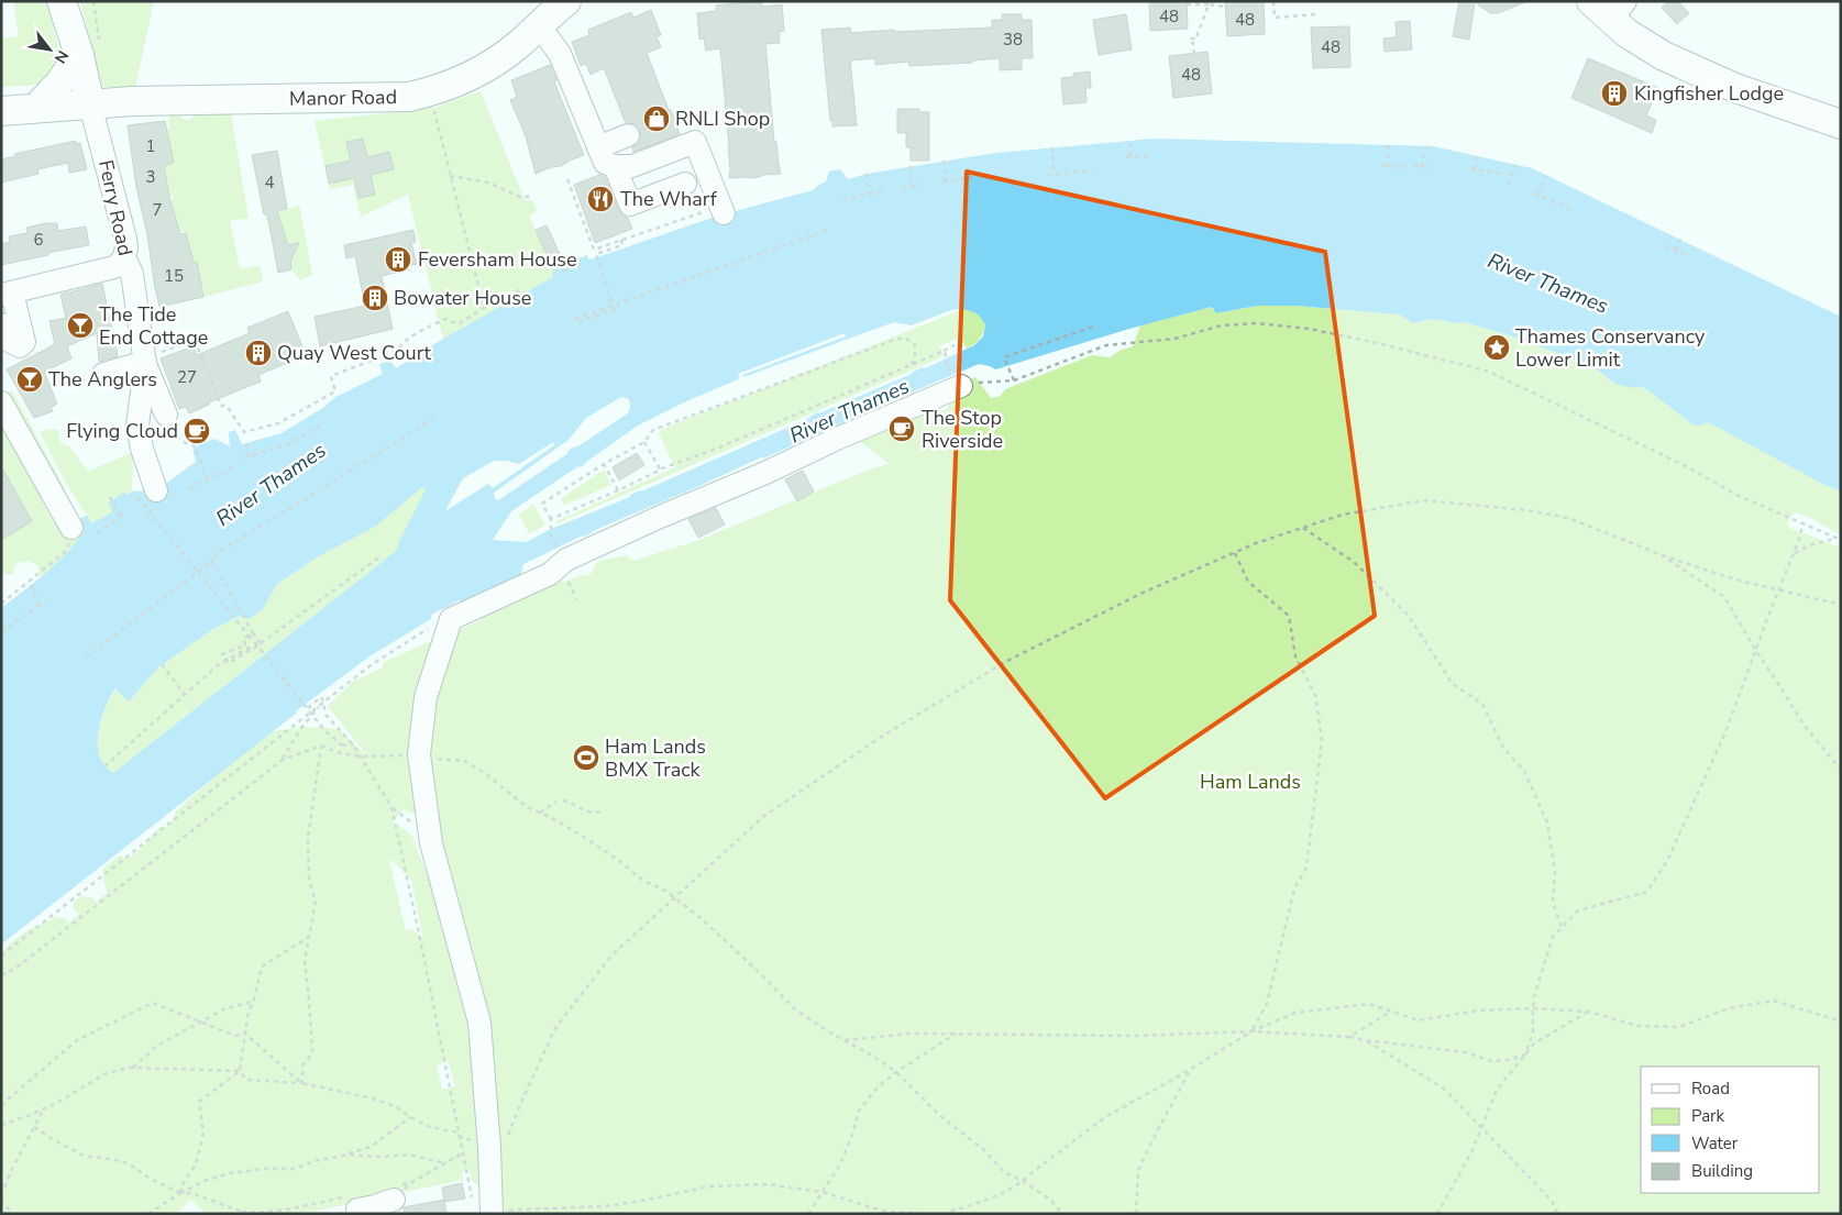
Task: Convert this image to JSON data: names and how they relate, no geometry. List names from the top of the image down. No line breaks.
{"streets":{"main road":["Manor Road","Ferry Road"]},"crossings":[["Manor Road","Ferry Road"]],"water":["River Thames"],"parks":["Ham Lands"],"places":{"building":["Kingfisher Lodge","Feversham House","Bowater House","Quay West Court"],"shop":["RNLI Shop"],"restaurant":["The Wharf"],"bar":["The Tide End Cottage","The Anglers"],"place":["Thames Conservancy Lower Limit"],"cafe":["The Stop Riverside","Flying Cloud"],"sports":["Ham Lands BMX Track"]},"house_numbers":["48","48","38","48","48","1","3","4","7","6","15","27"],"legend":["Road","Park","Water","Building"],"north":"bottom right"}
